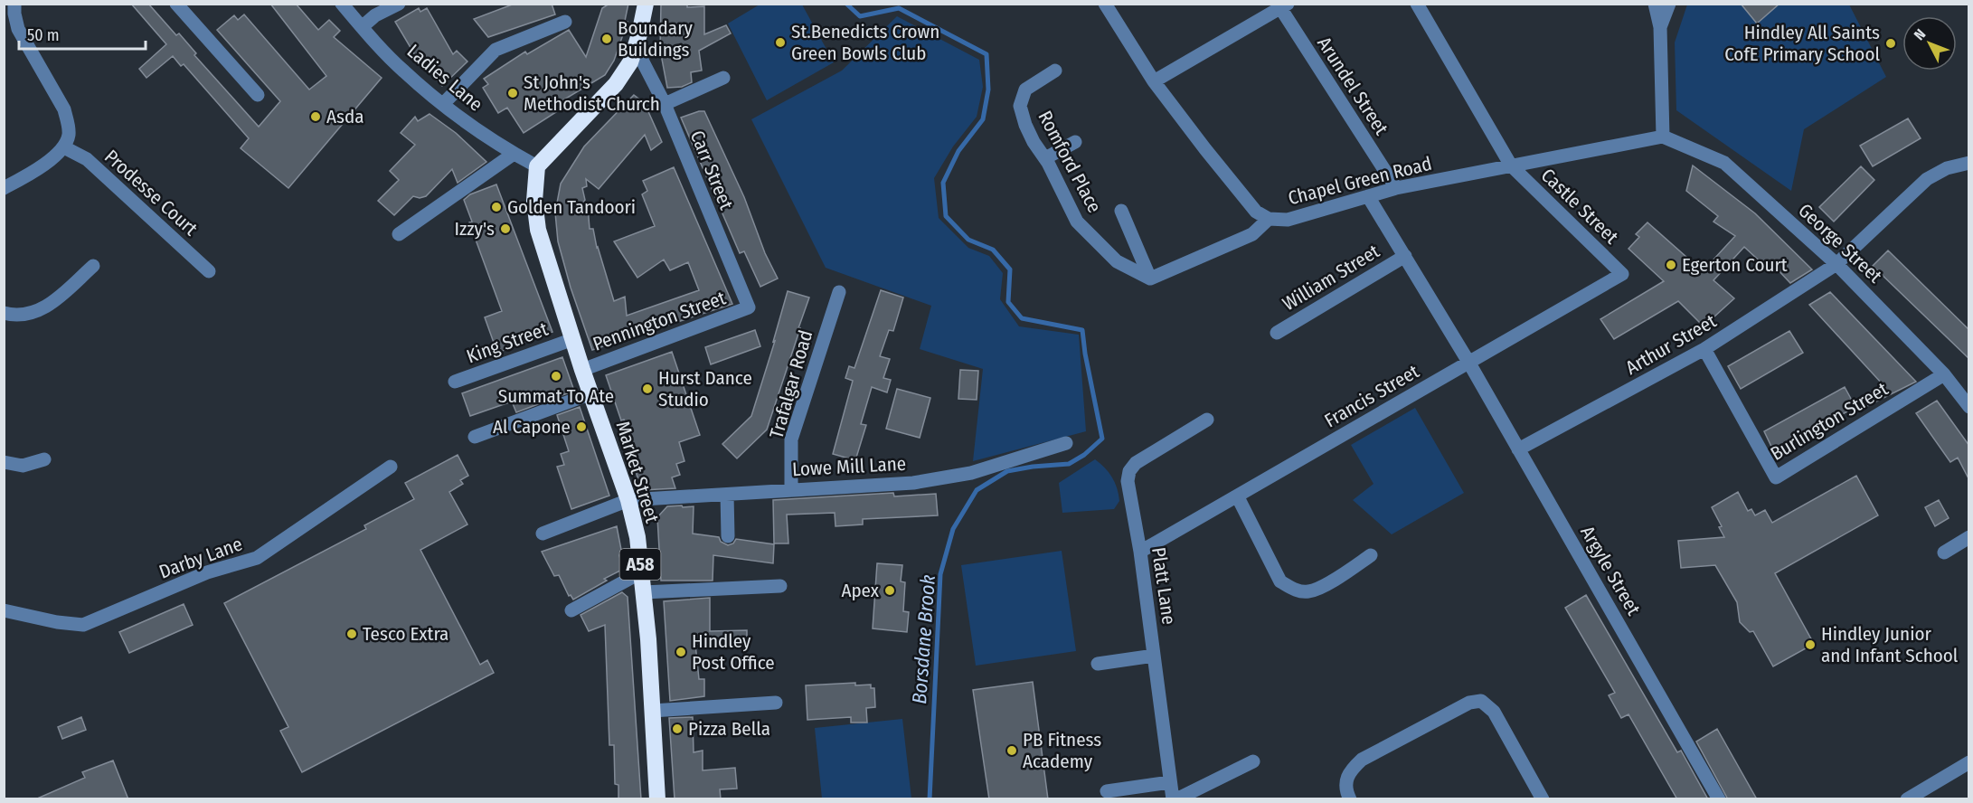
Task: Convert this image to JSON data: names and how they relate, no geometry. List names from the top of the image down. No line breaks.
{"streets":{"highway":["Market Street","A58"],"street":["Ladies Lane","Arundel Street","Romford Place","Carr Street","Chapel Green Road","Prodesse Court","Castle Street","George Street","William Street","Pennington Street","King Street","Arthur Street","Trafalgar Road","Francis Street","Burlington Street","Lowe Mill Lane","Darby Lane","Argyle Street","Platt Lane"]},"crossings":[["Ladies Lane","Market Street"],["Arundel Street","Chapel Green Road"],["Carr Street","Pennington Street"],["Chapel Green Road","Castle Street"],["Chapel Green Road","George Street"],["Chapel Green Road","Argyle Street"],["Castle Street","Francis Street"],["George Street","Arthur Street"],["George Street","Burlington Street"],["William Street","Argyle Street"],["Pennington Street","Market Street"],["King Street","Market Street"],["Arthur Street","Burlington Street"],["Arthur Street","Argyle Street"],["Trafalgar Road","Lowe Mill Lane"],["Francis Street","Argyle Street"],["Francis Street","Platt Lane"],["Lowe Mill Lane","Market Street"]],"water":["Borsdane Brook"],"places":["Boundary Buildings","St.Benedicts Crown Green Bowls Club","Hindley All Saints CofE Primary School","St John's Methodist Church","Asda","Golden Tandoori","Izzy's","Egerton Court","Summat To Ate","Hurst Dance Studio","Al Capone","Apex","Tesco Extra","Hindley Junior and Infant School","Hindley Post Office","Pizza Bella","PB Fitness Academy"],"scale_bar":"50 m","north":"top left"}
